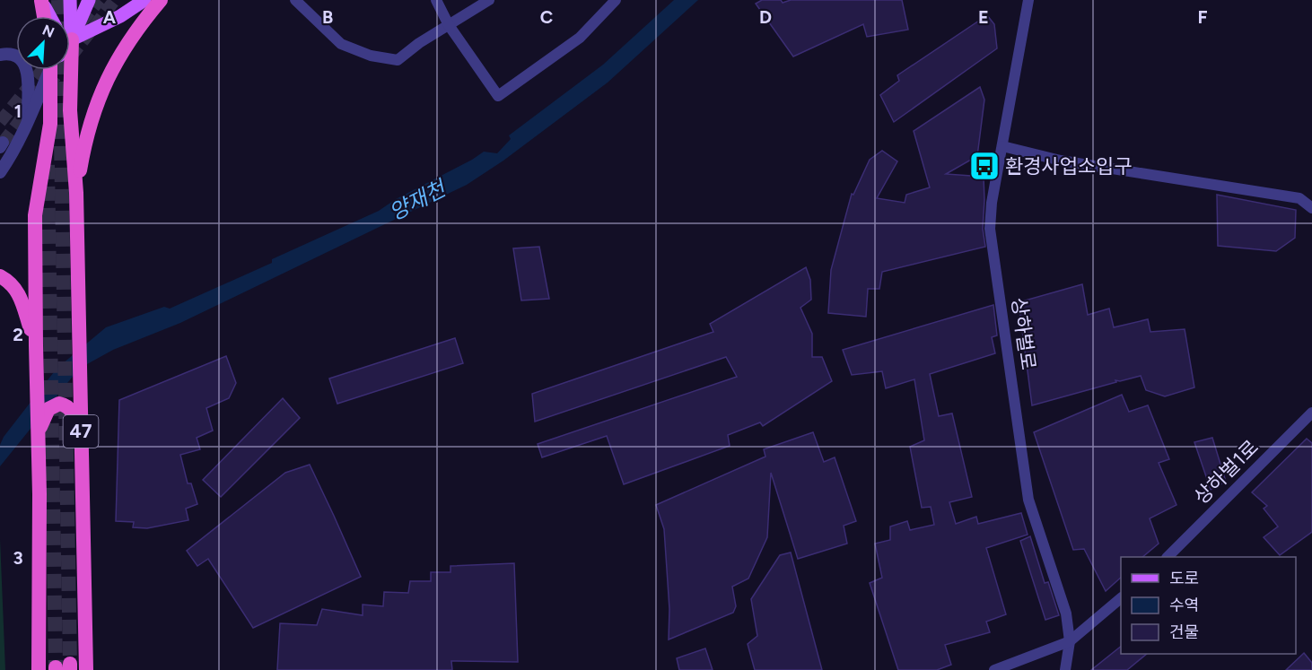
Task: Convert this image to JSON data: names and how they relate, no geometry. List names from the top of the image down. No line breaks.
{"streets":{"highway":["47"],"street":["상하벌로","상하벌1로"]},"water":["양재천"],"places":{"bus stop":["환경사업소입구"]},"legend":["도로","수역","건물"],"north":"top right","grid":{"columns":["A","B","C","D","E","F"],"rows":["1","2","3"]}}
